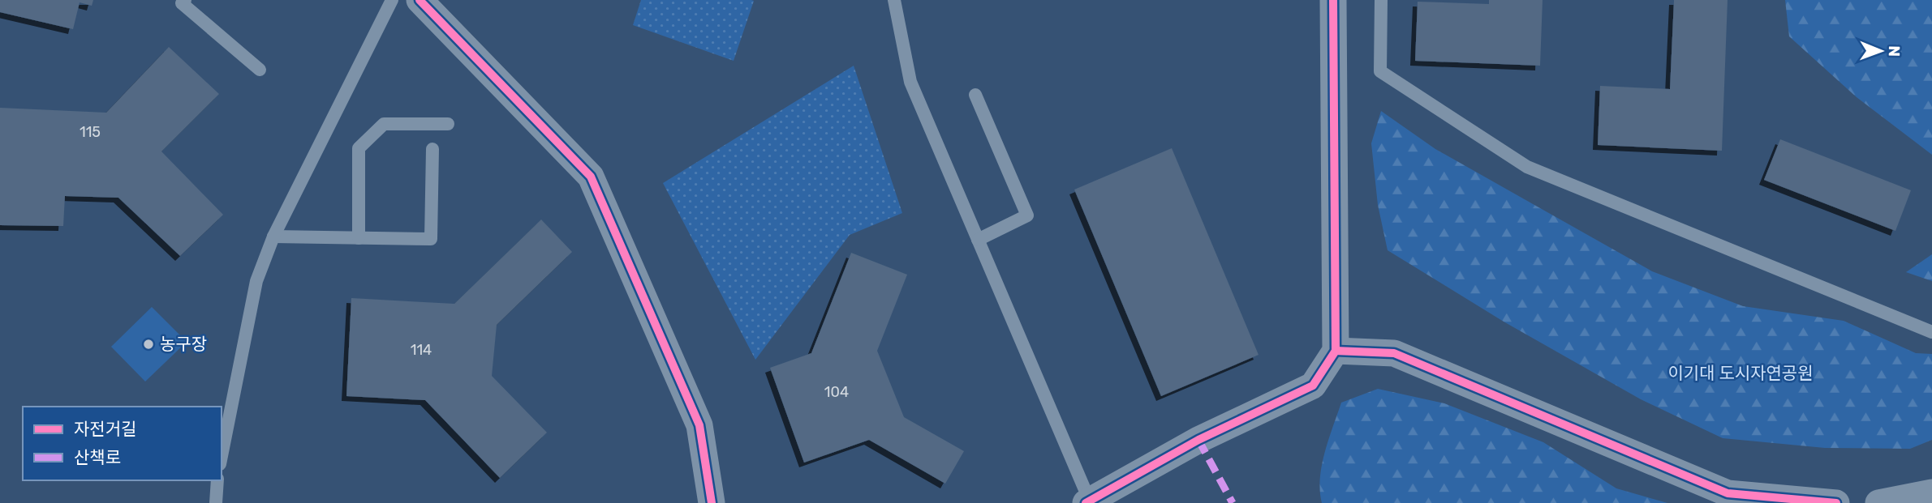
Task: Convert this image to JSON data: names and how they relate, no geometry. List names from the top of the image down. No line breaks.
{"parks":["이기대 도시자연공원"],"places":["농구장"],"house_numbers":["115","114","104"],"legend":["자전거길","산책로"],"north":"right"}
